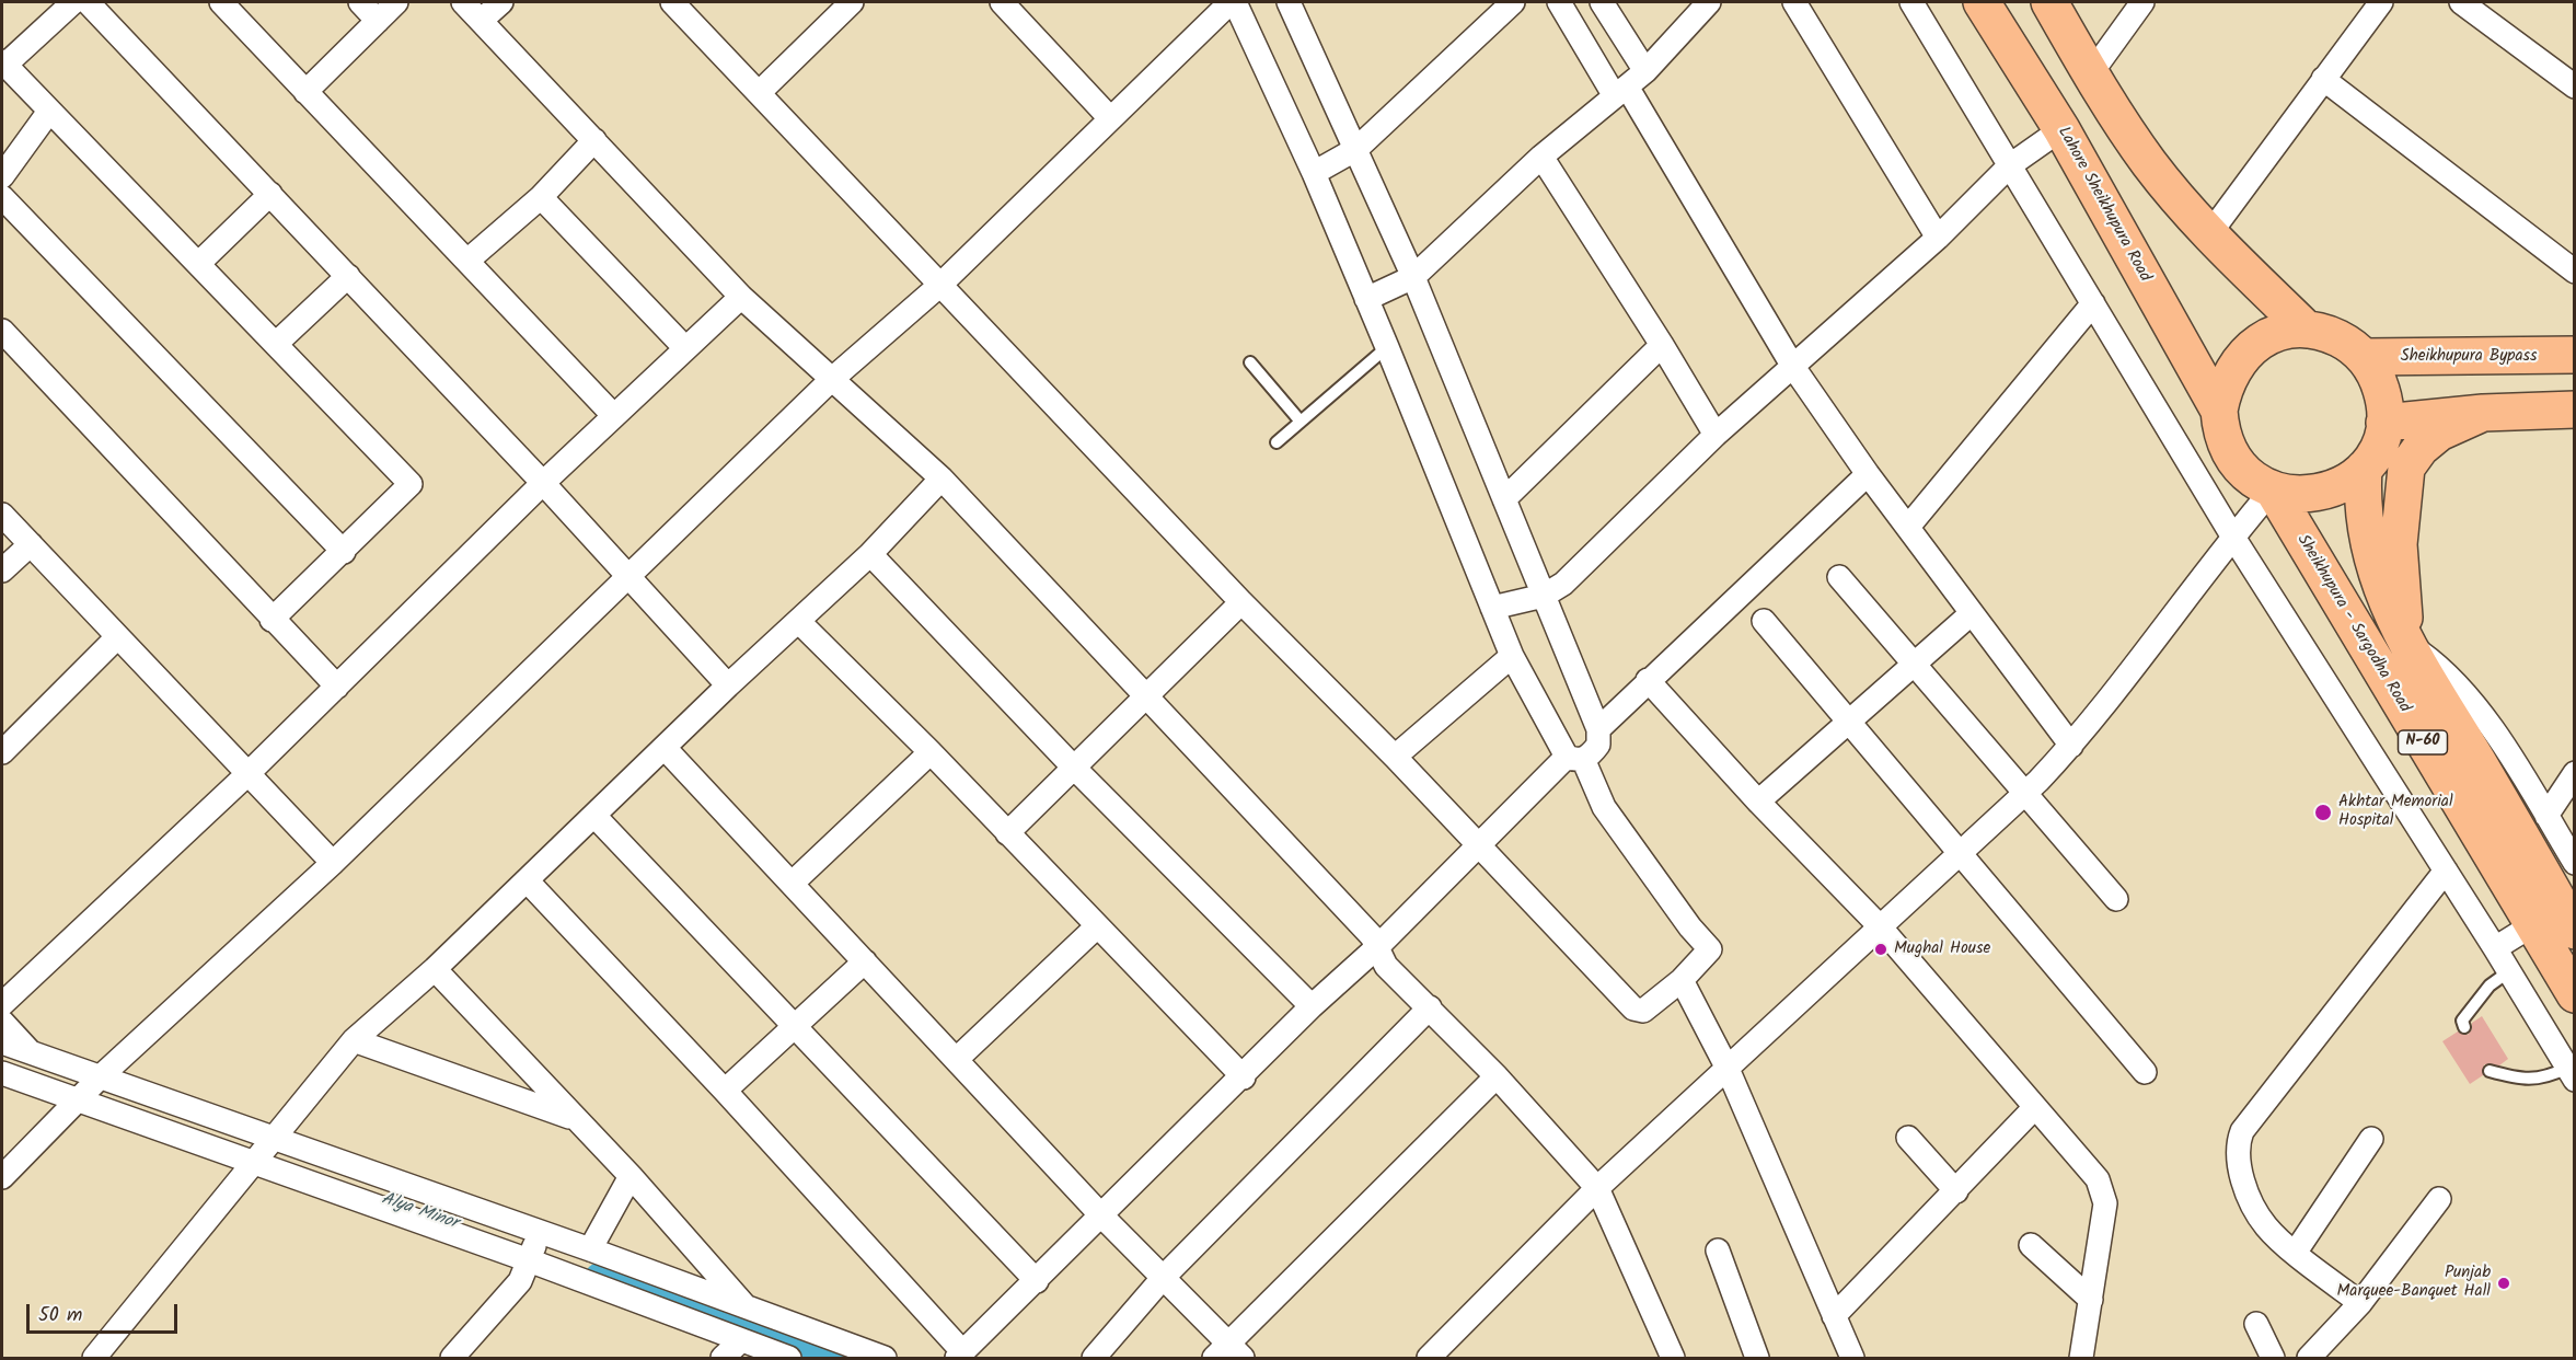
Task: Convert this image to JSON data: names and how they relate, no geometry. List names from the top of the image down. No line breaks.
{"streets":{"highway":["Lahore Sheikhupura Road","Sheikhupura Bypass","Sheikhupura - Sargodha Road","N-60"]},"crossings":[["Lahore Sheikhupura Road","Sheikhupura Bypass"],["Lahore Sheikhupura Road","Sheikhupura - Sargodha Road"],["Lahore Sheikhupura Road","N-60"],["Sheikhupura Bypass","Sheikhupura - Sargodha Road"],["Sheikhupura Bypass","N-60"],["Sheikhupura - Sargodha Road","N-60"]],"water":["Alya Minor"],"places":["Akhtar Memorial Hospital","Mughal House","Punjab Marquee-Banquet Hall"],"scale_bar":"50 m"}
